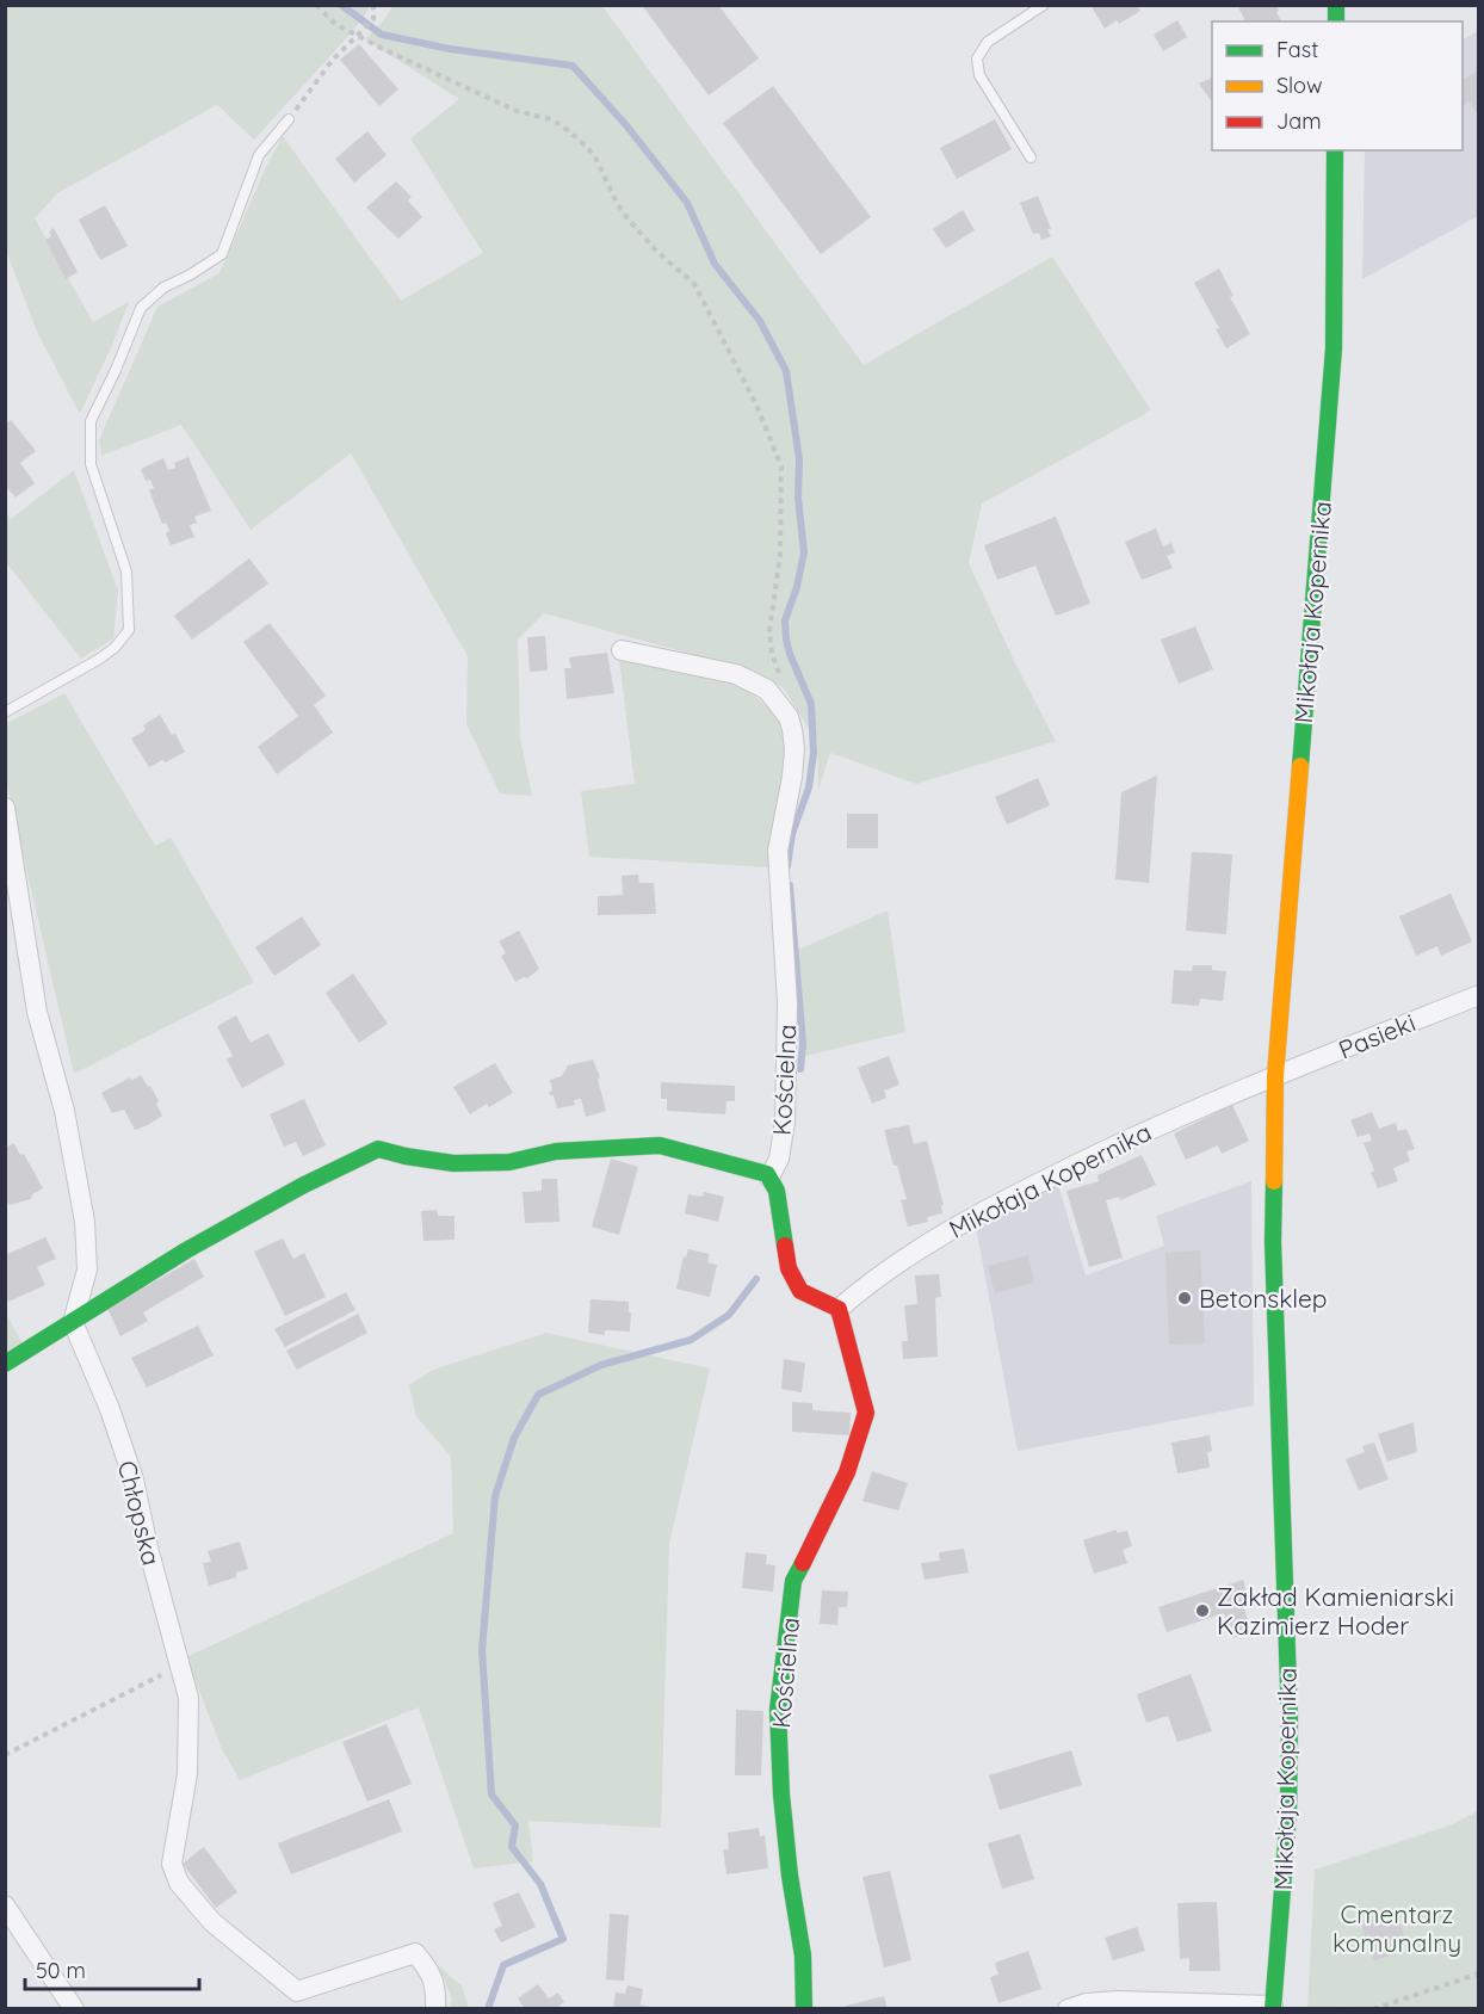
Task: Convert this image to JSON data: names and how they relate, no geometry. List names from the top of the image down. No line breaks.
{"streets":{"street":["Mikołaja Kopernika","Pasieki","Kościelna","Chłopska"]},"crossings":[["Mikołaja Kopernika","Pasieki"],["Mikołaja Kopernika","Kościelna"]],"parks":["Cmentarz komunalny"],"places":["Betonsklep","Zakład Kamieniarski Kazimierz Hoder"],"legend":["Fast","Slow","Jam"],"scale_bar":"50 m"}
